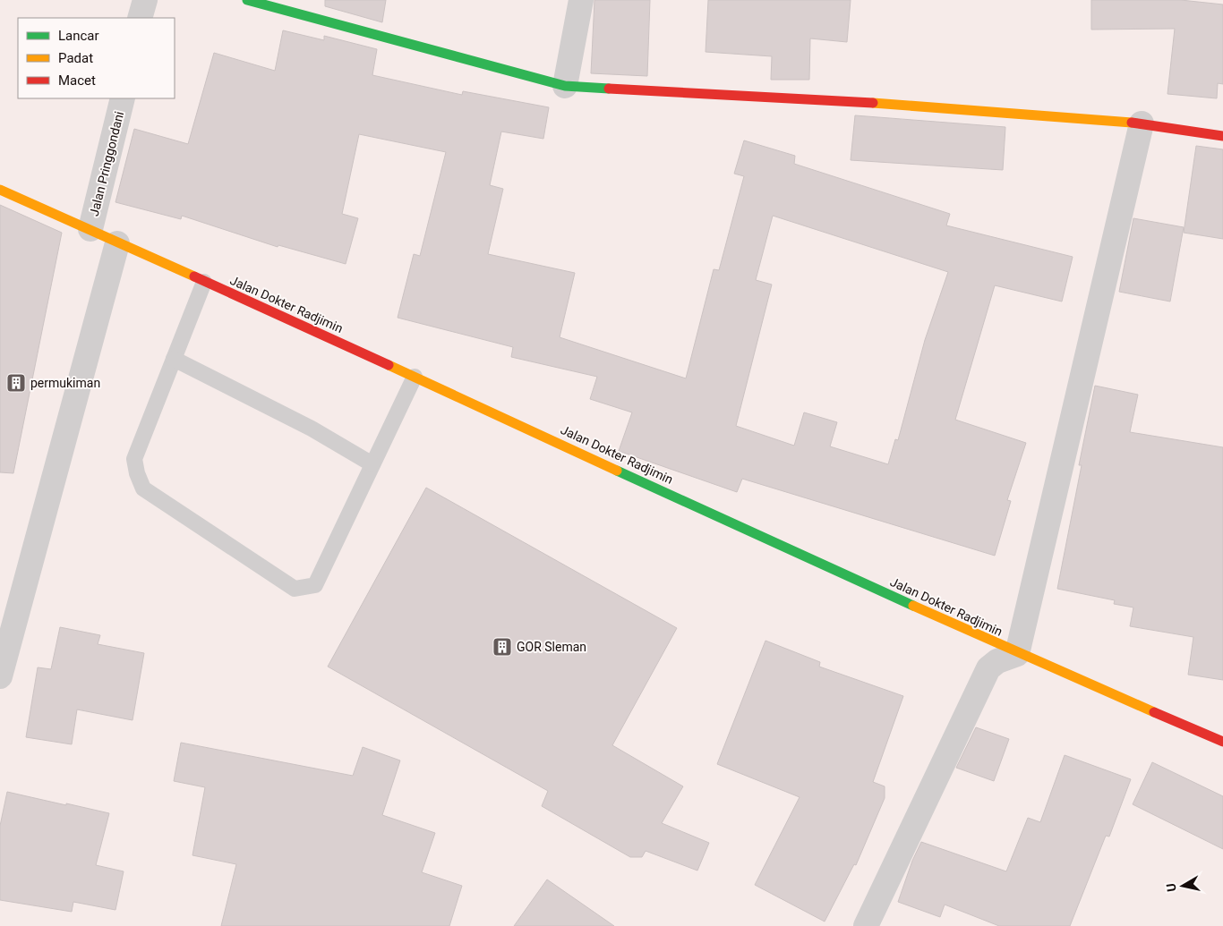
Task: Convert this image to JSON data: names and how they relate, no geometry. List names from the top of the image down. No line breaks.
{"streets":{"main road":["Jalan Dokter Radjimin"],"street":["Jalan Pringgondani"]},"crossings":[["Jalan Pringgondani","Jalan Dokter Radjimin"]],"places":{"building":["permukiman","GOR Sleman"]},"legend":["Lancar","Padat","Macet"],"north":"left"}
